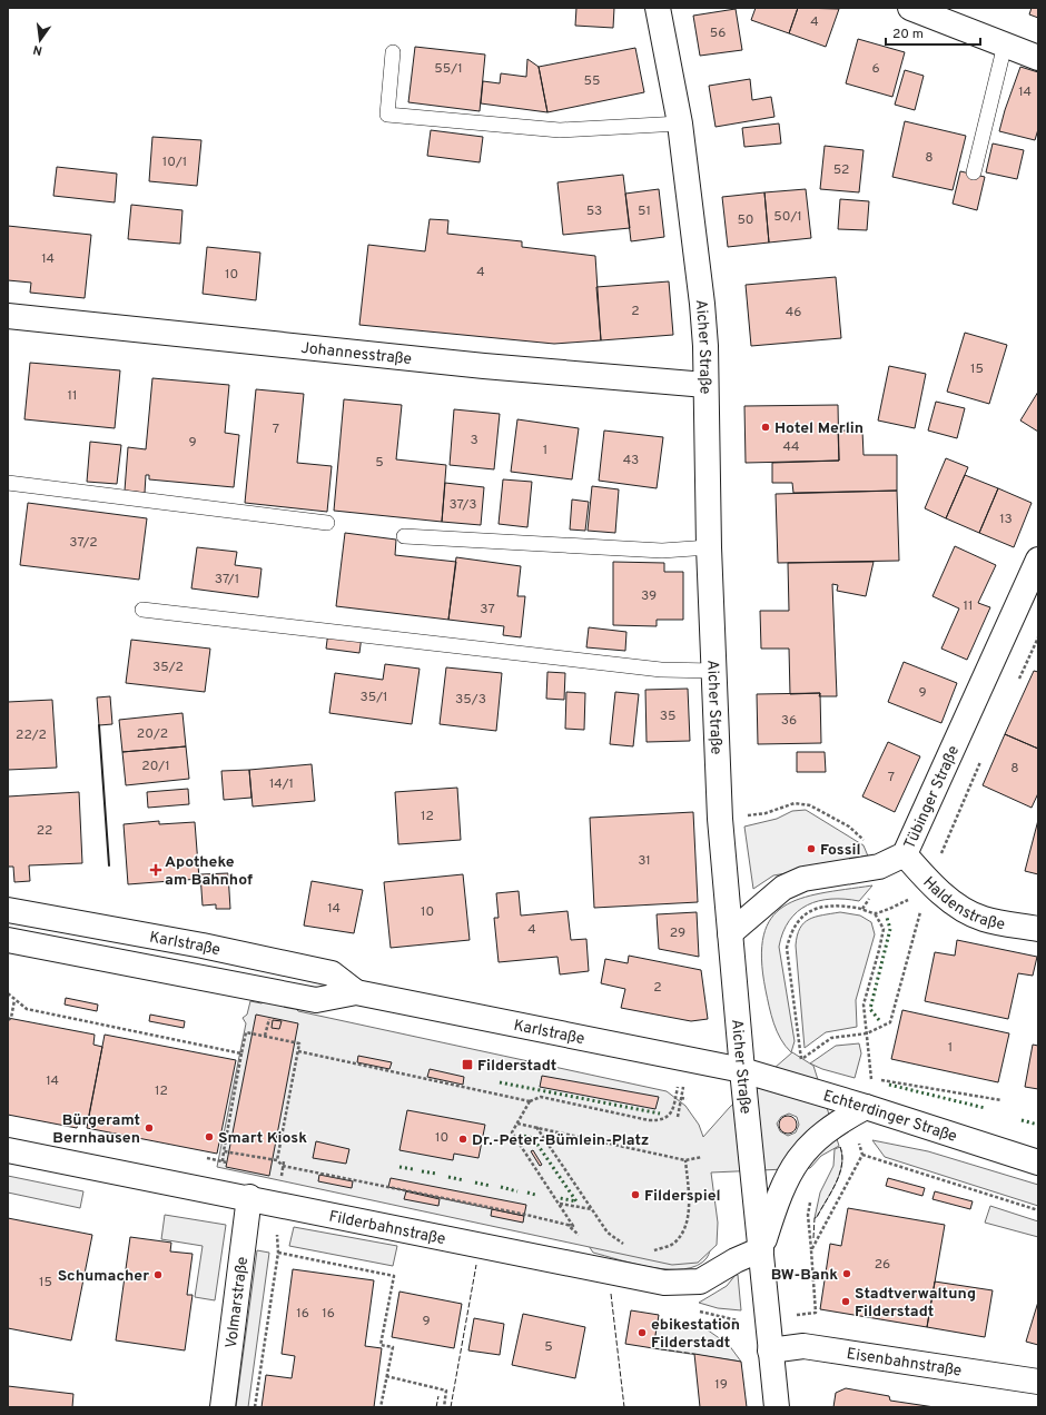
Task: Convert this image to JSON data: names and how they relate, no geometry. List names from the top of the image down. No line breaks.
{"streets":{"main road":["Aicher Straße","Johannesstraße","Tübinger Straße","Haldenstraße","Karlstraße","Echterdinger Straße","Filderbahnstraße","Volmarstraße","Eisenbahnstraße"]},"crossings":[["Aicher Straße","Johannesstraße"],["Aicher Straße","Tübinger Straße"],["Aicher Straße","Karlstraße"],["Aicher Straße","Echterdinger Straße"],["Aicher Straße","Filderbahnstraße"],["Aicher Straße","Eisenbahnstraße"],["Tübinger Straße","Haldenstraße"],["Karlstraße","Echterdinger Straße"],["Filderbahnstraße","Volmarstraße"]],"places":{"other":["Hotel Merlin","Fossil","Bürgeramt Bernhausen","Smart Kiosk","Dr.-Peter-Bümlein-Platz","Filderspiel","BW-Bank","Schumacher","Stadtverwaltung Filderstadt","ebikestation Filderstadt"],"health":["Apotheke am Bahnhof"],"transit":["Filderstadt"]},"house_numbers":["4","56","55/1","6","55","14","8","10/1","52","53","51","50/1","50","14","4","10","2","46","15","11","7","3","9","44","1","43","5","37/3","13","37/2","37/1","39","11","37","35/2","9","35/1","35/3","35","36","20/2","22/2","20/1","8","7","14/1","12","22","31","14","10","4","29","2","1","14","12","10","26","15","16","16","9","5","19"],"scale_bar":"20 m","north":"bottom"}
